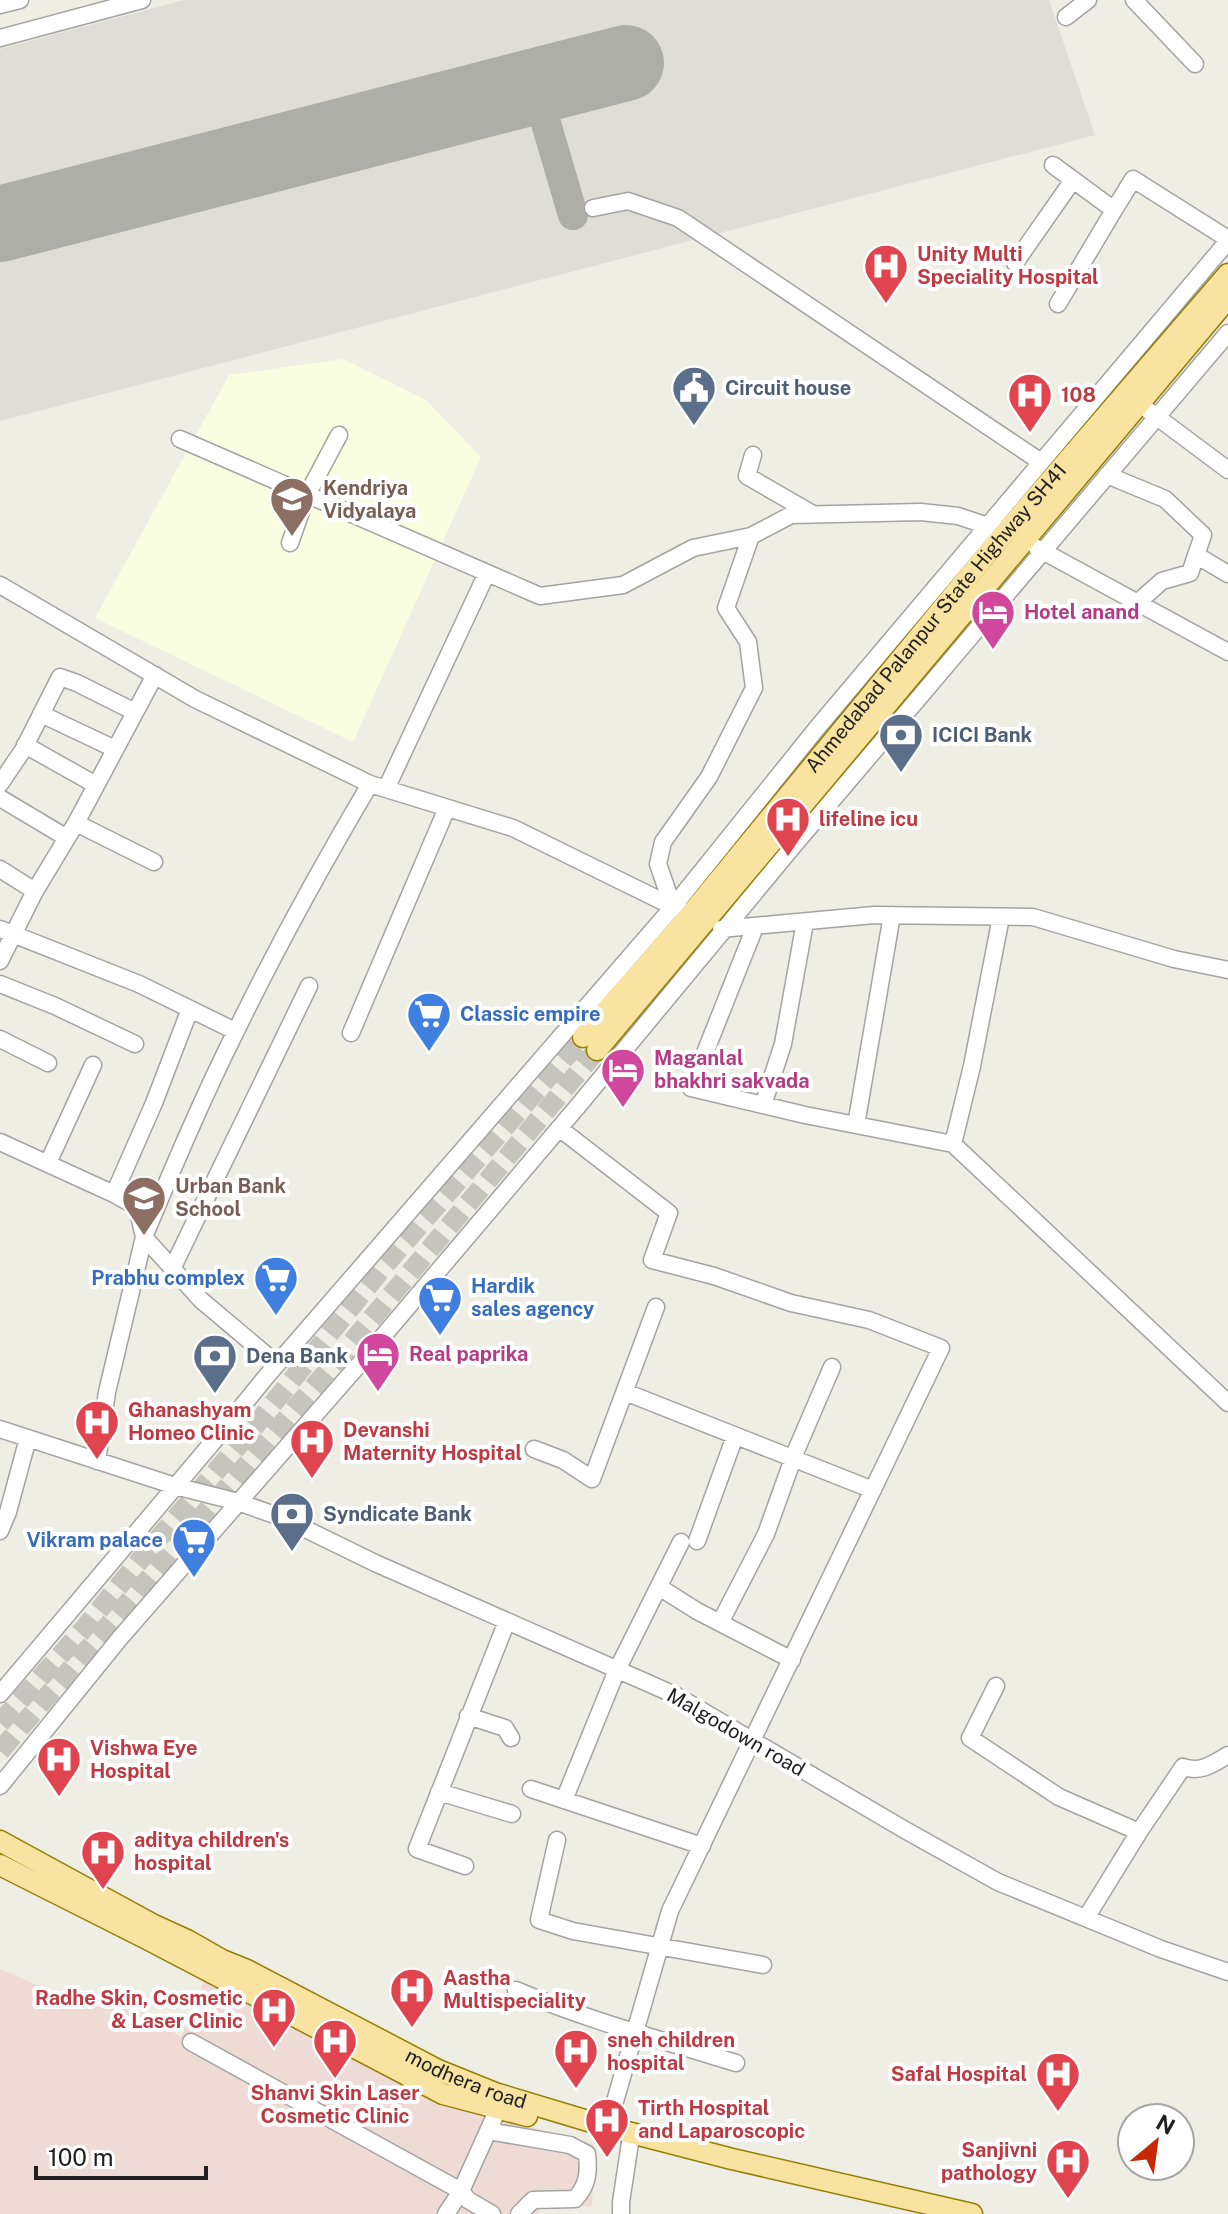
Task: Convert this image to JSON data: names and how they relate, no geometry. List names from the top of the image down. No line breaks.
{"streets":{"main road":["Ahmedabad Palanpur State Highway SH41","modhera road"],"street":["Malgodown road"]},"places":{"hospital":["Unity Multi Speciality Hospital","108","lifeline icu","Ghanashyam Homeo Clinic","Devanshi Maternity Hospital","Vishwa Eye Hospital","aditya children's hospital","Aastha Multispeciality","Radhe Skin, Cosmetic & Laser Clinic","Shanvi Skin Laser Cosmetic Clinic","sneh children hospital","Safal Hospital","Tirth Hospital and Laparoscopic","Sanjivni pathology"],"public building":["Circuit house"],"school or university":["Kendriya Vidyalaya","Urban Bank School"],"hotel":["Hotel anand","Maganlal bhakhri sakvada","Real paprika"],"bank":["ICICI Bank","Dena Bank","Syndicate Bank"],"supermarket":["Classic empire","Prabhu complex","Hardik sales agency","Vikram palace"]},"scale_bar":"100 m","north":"top right"}
